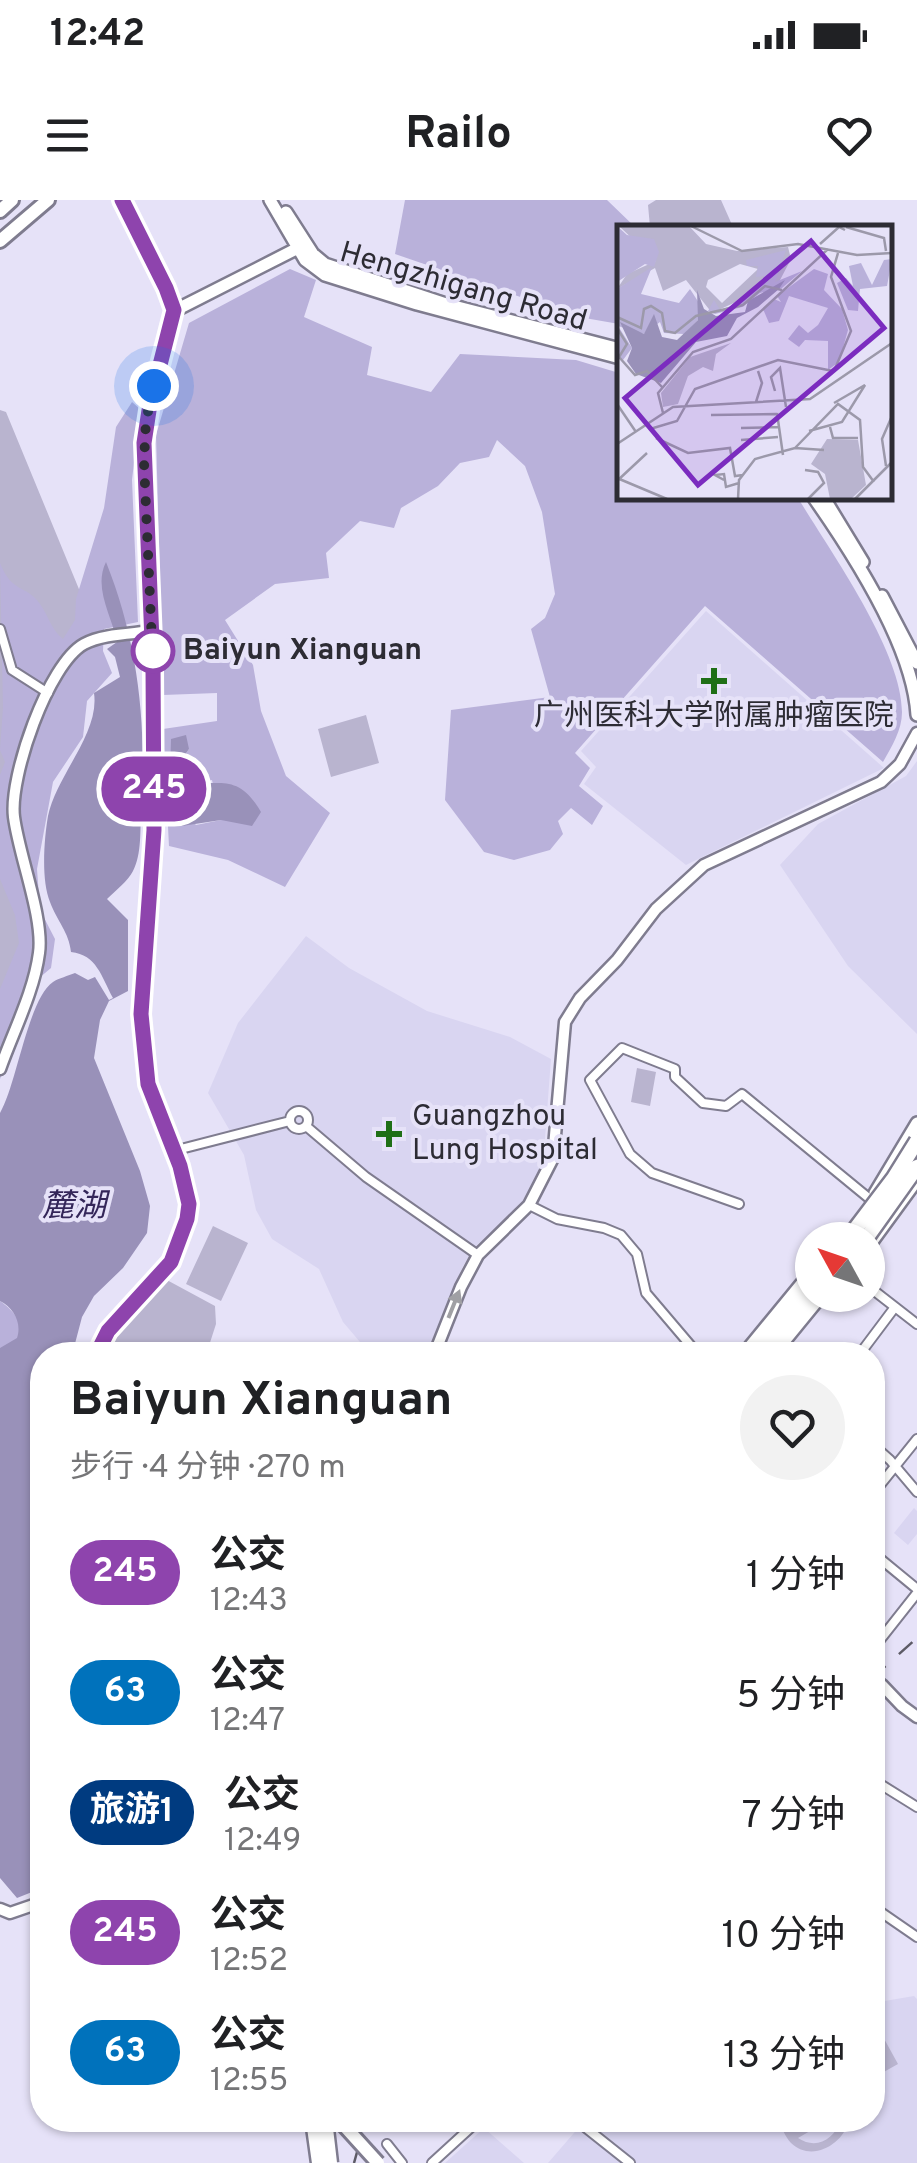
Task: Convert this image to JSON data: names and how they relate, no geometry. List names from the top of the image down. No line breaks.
{"streets":{"main road":["Hengzhigang Road"]},"water":["麓湖"],"places":{"other":["Baiyun Xianguan"],"health":["广州医科大学附属肿瘤医院","Guangzhou Lung Hospital"]},"lines":["bus line 245"],"north":"top left","page":{"status":"12:42","header":"Railo","on_map":"245","heading":["Baiyun Xianguan","步行 · 4 分钟 · 270 m"],"list":[{"mark":"245","name":"公交","note":"12:43","value":"1 分钟"},{"mark":"63","name":"公交","note":"12:47","value":"5 分钟"},{"mark":"旅游1","name":"公交","note":"12:49","value":"7 分钟"},{"mark":"245","name":"公交","note":"12:52","value":"10 分钟"},{"mark":"63","name":"公交","note":"12:55","value":"13 分钟"}]}}
